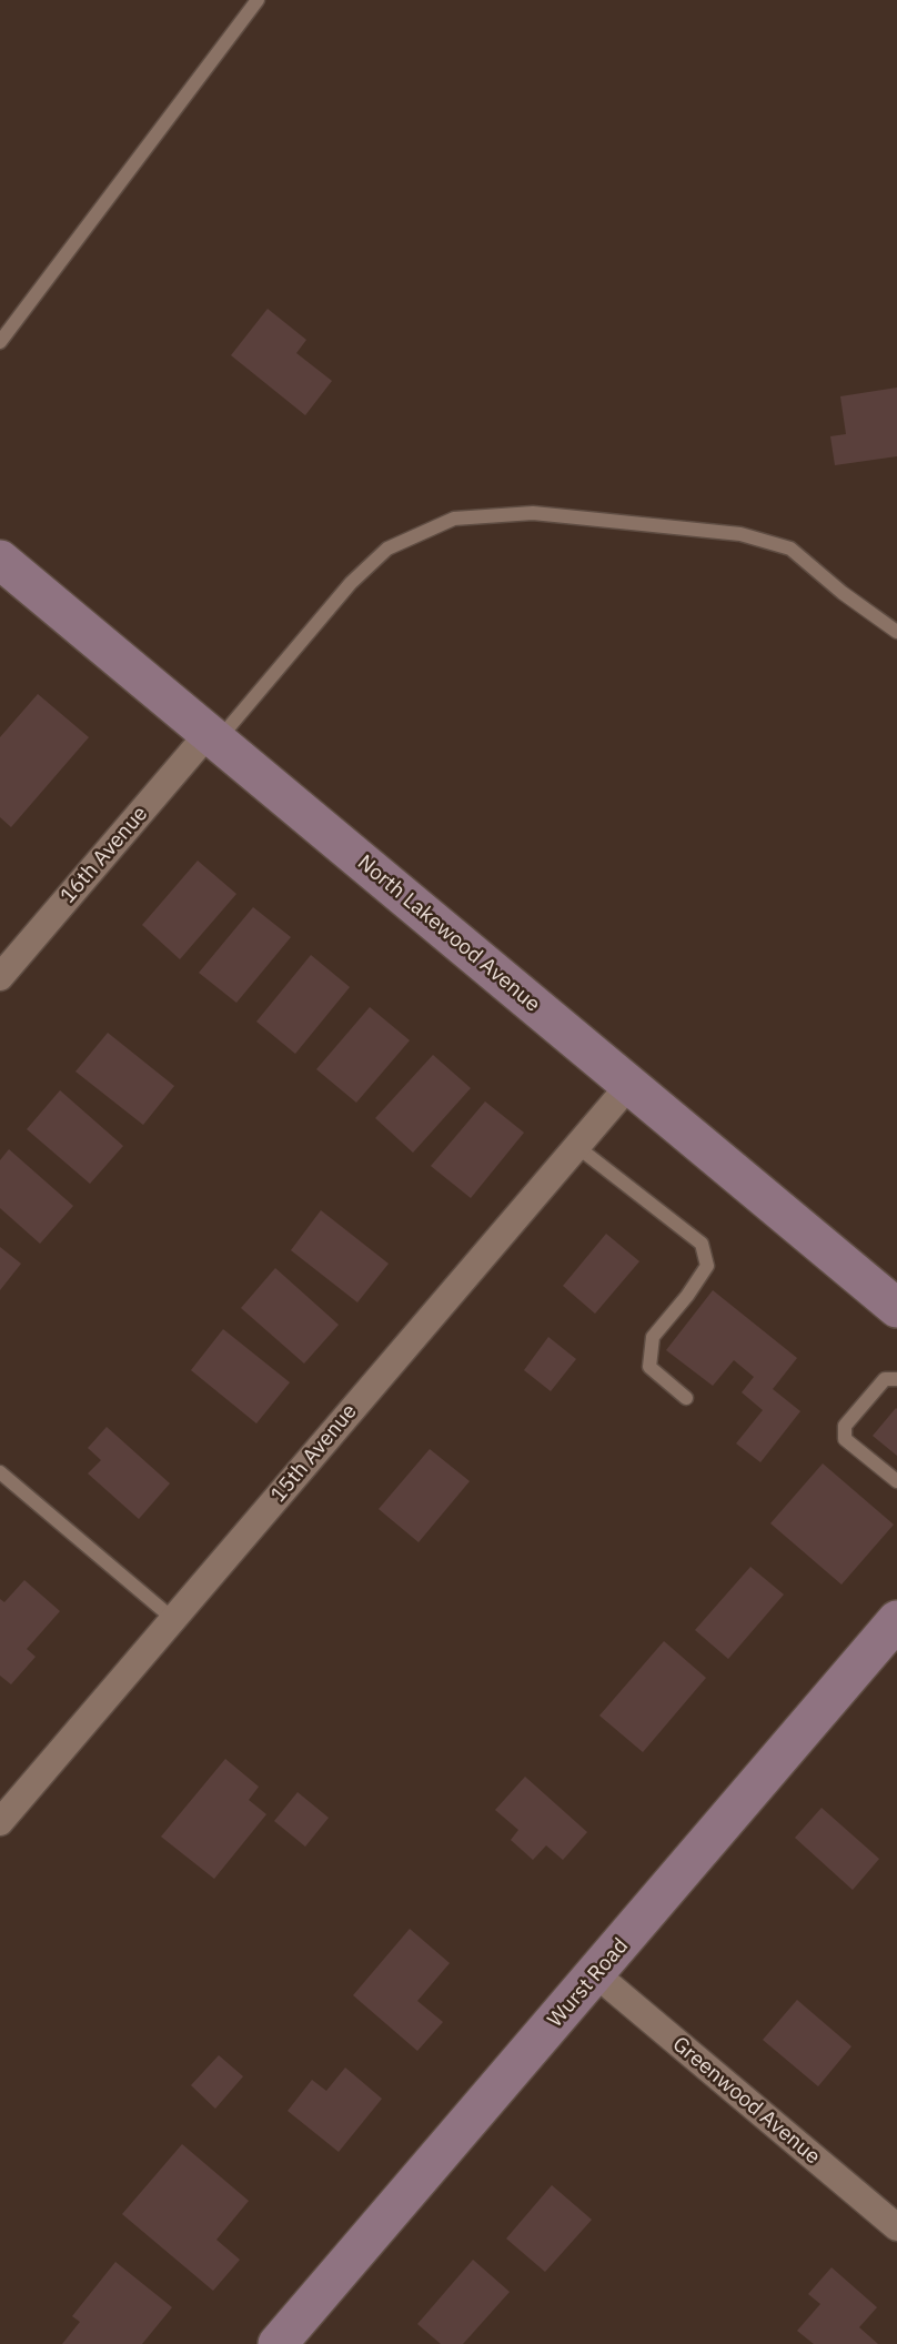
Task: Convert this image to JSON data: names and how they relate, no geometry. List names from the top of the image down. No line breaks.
{"streets":{"street":["16th Avenue","North Lakewood Avenue","15th Avenue","Wurst Road","Greenwood Avenue"]},"crossings":[["16th Avenue","North Lakewood Avenue"],["North Lakewood Avenue","15th Avenue"],["Wurst Road","Greenwood Avenue"]]}
